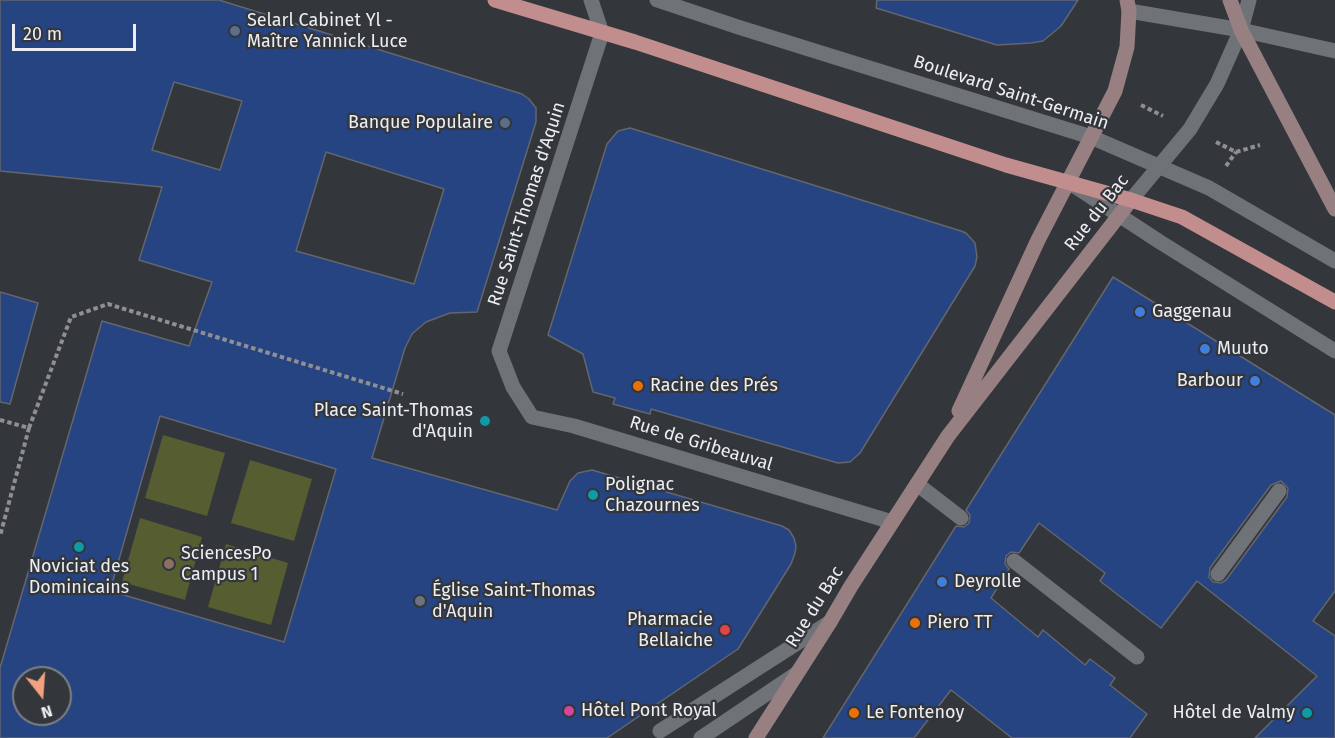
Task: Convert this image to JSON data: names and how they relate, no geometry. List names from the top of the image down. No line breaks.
{"streets":{"main road":["Rue du Bac"],"street":["Boulevard Saint-Germain","Rue Saint-Thomas d'Aquin","Rue de Gribeauval"]},"crossings":[["Boulevard Saint-Germain","Rue du Bac"],["Rue Saint-Thomas d'Aquin","Rue de Gribeauval"],["Rue du Bac","Rue de Gribeauval"]],"places":["Selarl Cabinet Yl - Maître Yannick Luce","Banque Populaire","Gaggenau","Muuto","Barbour","Racine des Prés","Place Saint-Thomas d'Aquin","Polignac Chazournes","Noviciat des Dominicains","SciencesPo Campus 1","Deyrolle","Église Saint-Thomas d'Aquin","Piero TT","Pharmacie Bellaiche","Hôtel Pont Royal","Le Fontenoy","Hôtel de Valmy"],"scale_bar":"20 m","north":"bottom"}
